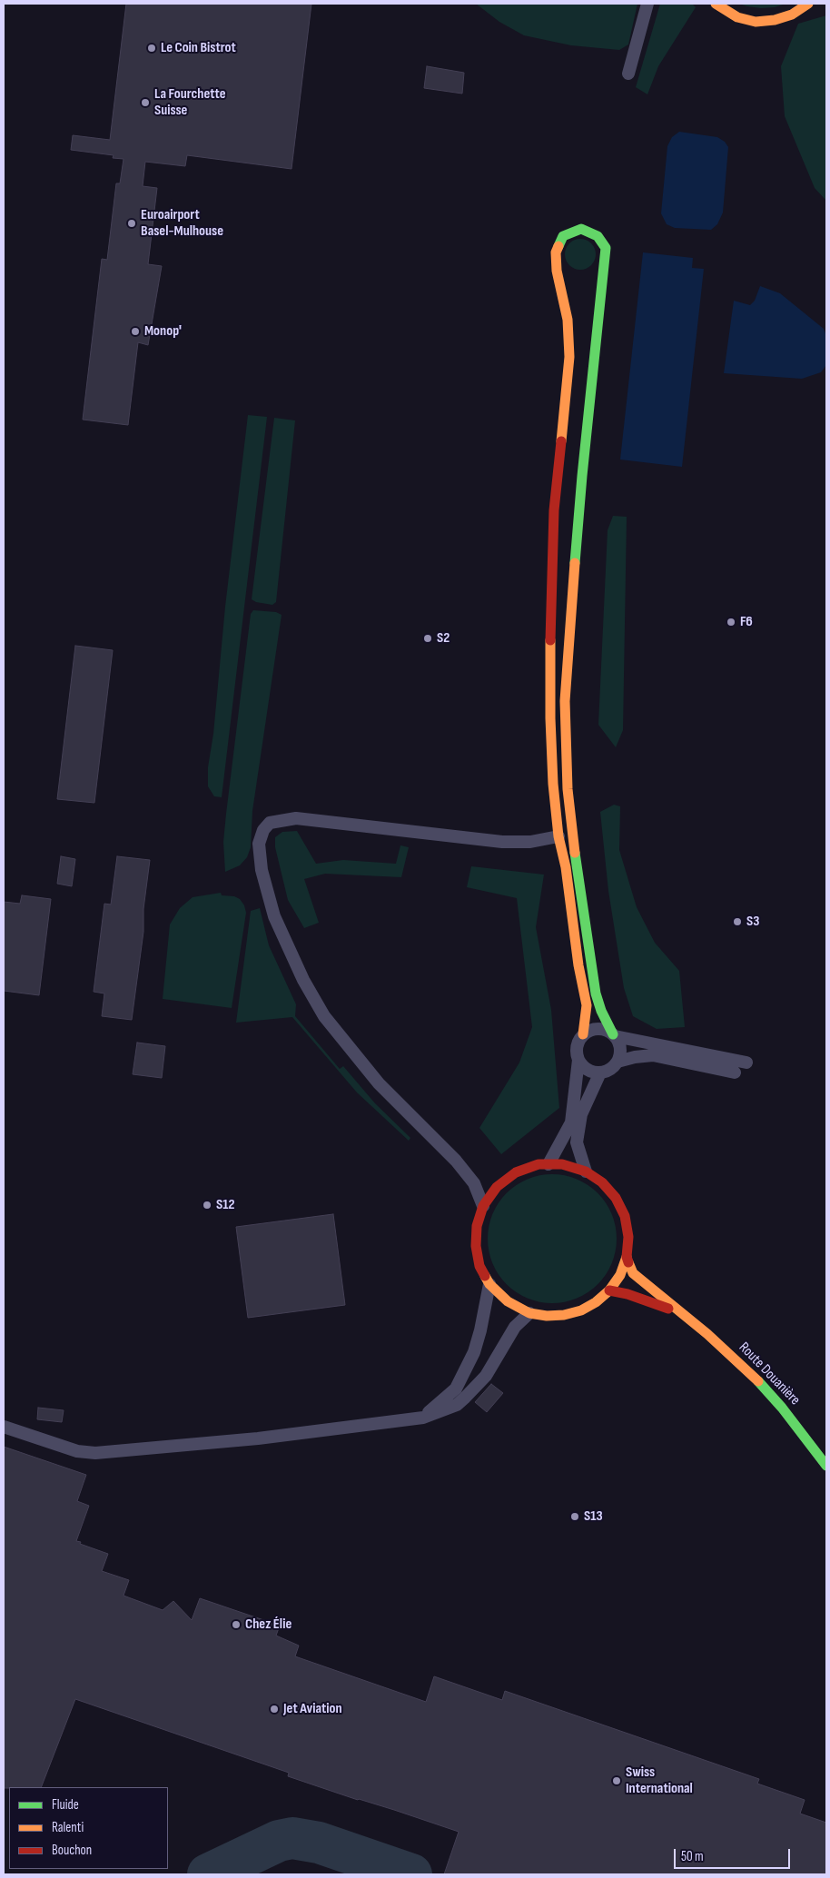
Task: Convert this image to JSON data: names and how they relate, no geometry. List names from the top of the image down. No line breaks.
{"streets":{"street":["Route Douanière"]},"places":["Le Coin Bistrot","La Fourchette Suisse","Euroairport Basel-Mulhouse","Monop'","F6","S2","S3","S12","S13","Chez Élie","Jet Aviation","Swiss International"],"legend":["Fluide","Ralenti","Bouchon"],"scale_bar":"50 m"}
